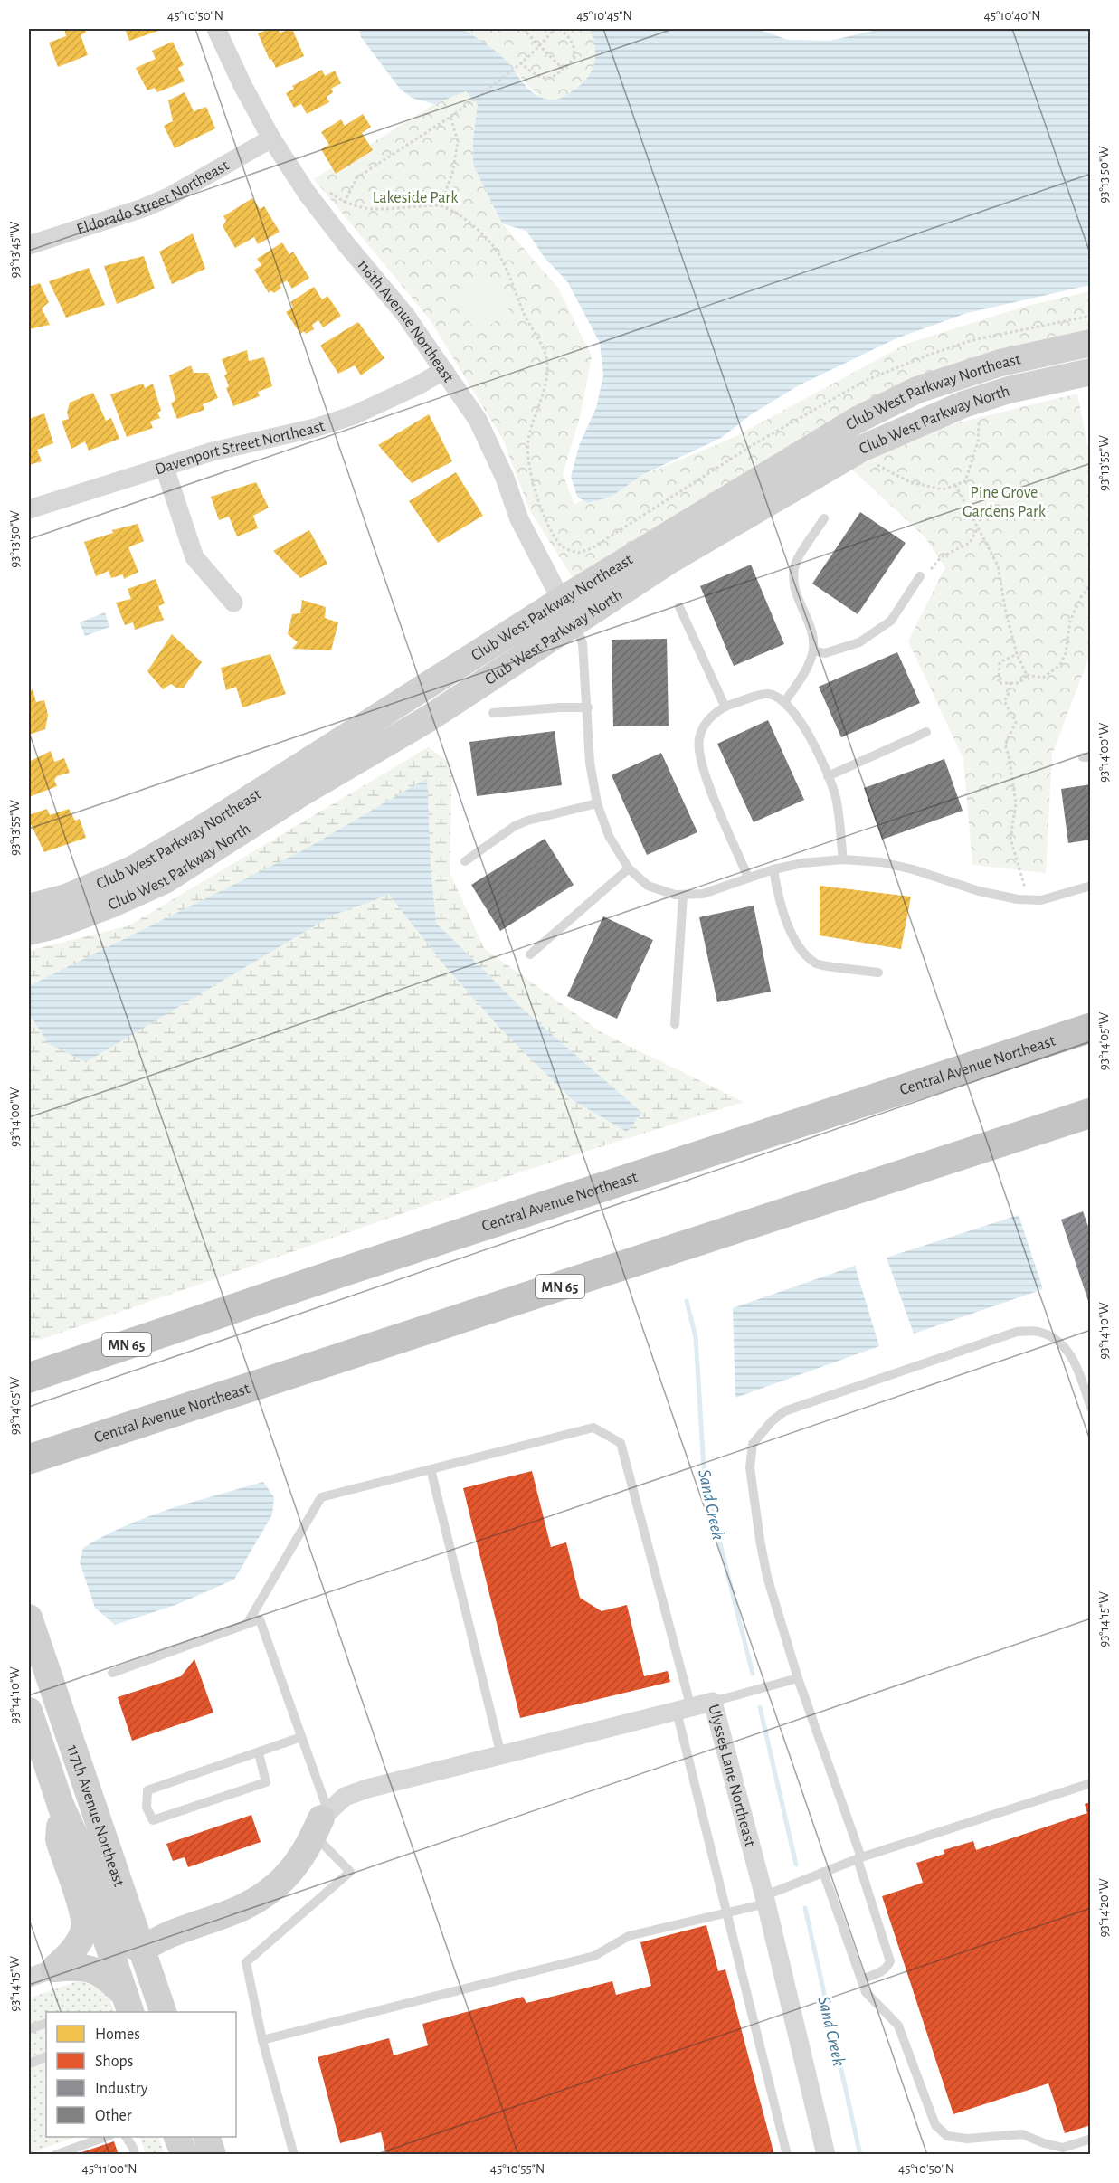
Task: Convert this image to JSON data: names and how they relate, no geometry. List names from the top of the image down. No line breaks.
{"streets":{"highway":["Central Avenue Northeast","MN 65"],"street":["Eldorado Street Northeast","116th Avenue Northeast","Club West Parkway Northeast","Club West Parkway North","Davenport Street Northeast","Ulysses Lane Northeast","117th Avenue Northeast"]},"crossings":[["Eldorado Street Northeast","116th Avenue Northeast"],["116th Avenue Northeast","Club West Parkway Northeast"],["116th Avenue Northeast","Club West Parkway North"],["116th Avenue Northeast","Davenport Street Northeast"]],"water":["Sand Creek"],"parks":["Lakeside Park","Pine Grove Gardens Park"],"legend":["Homes","Shops","Industry","Other"],"coordinates":["45°10'50\"N","45°10'45\"N","45°10'40\"N","93°13'50\"W","93°13'45\"W","93°13'55\"W","93°14'00\"W","93°14'05\"W","93°14'10\"W","93°14'15\"W","93°14'20\"W","45°11'00\"N","45°10'55\"N"]}
